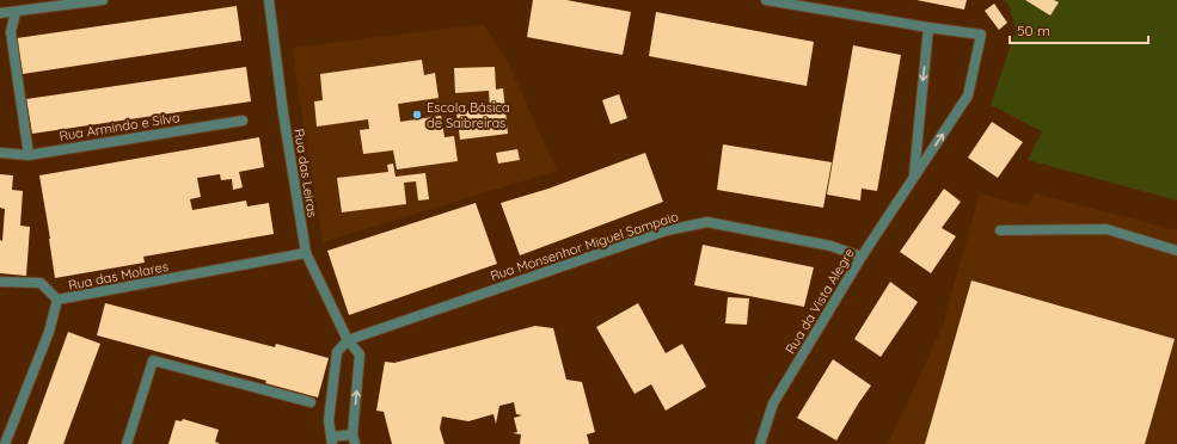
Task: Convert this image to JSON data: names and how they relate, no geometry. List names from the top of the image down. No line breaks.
{"streets":{"street":["Rua Armindo e Silva","Rua das Leiras","Rua Monsenhor Miguel Sampaio","Rua das Molares","Rua da Vista Alegre"]},"crossings":[["Rua das Leiras","Rua Monsenhor Miguel Sampaio"],["Rua das Leiras","Rua das Molares"],["Rua Monsenhor Miguel Sampaio","Rua da Vista Alegre"]],"places":["Escola Básica de Saibreiras"],"scale_bar":"50 m"}
